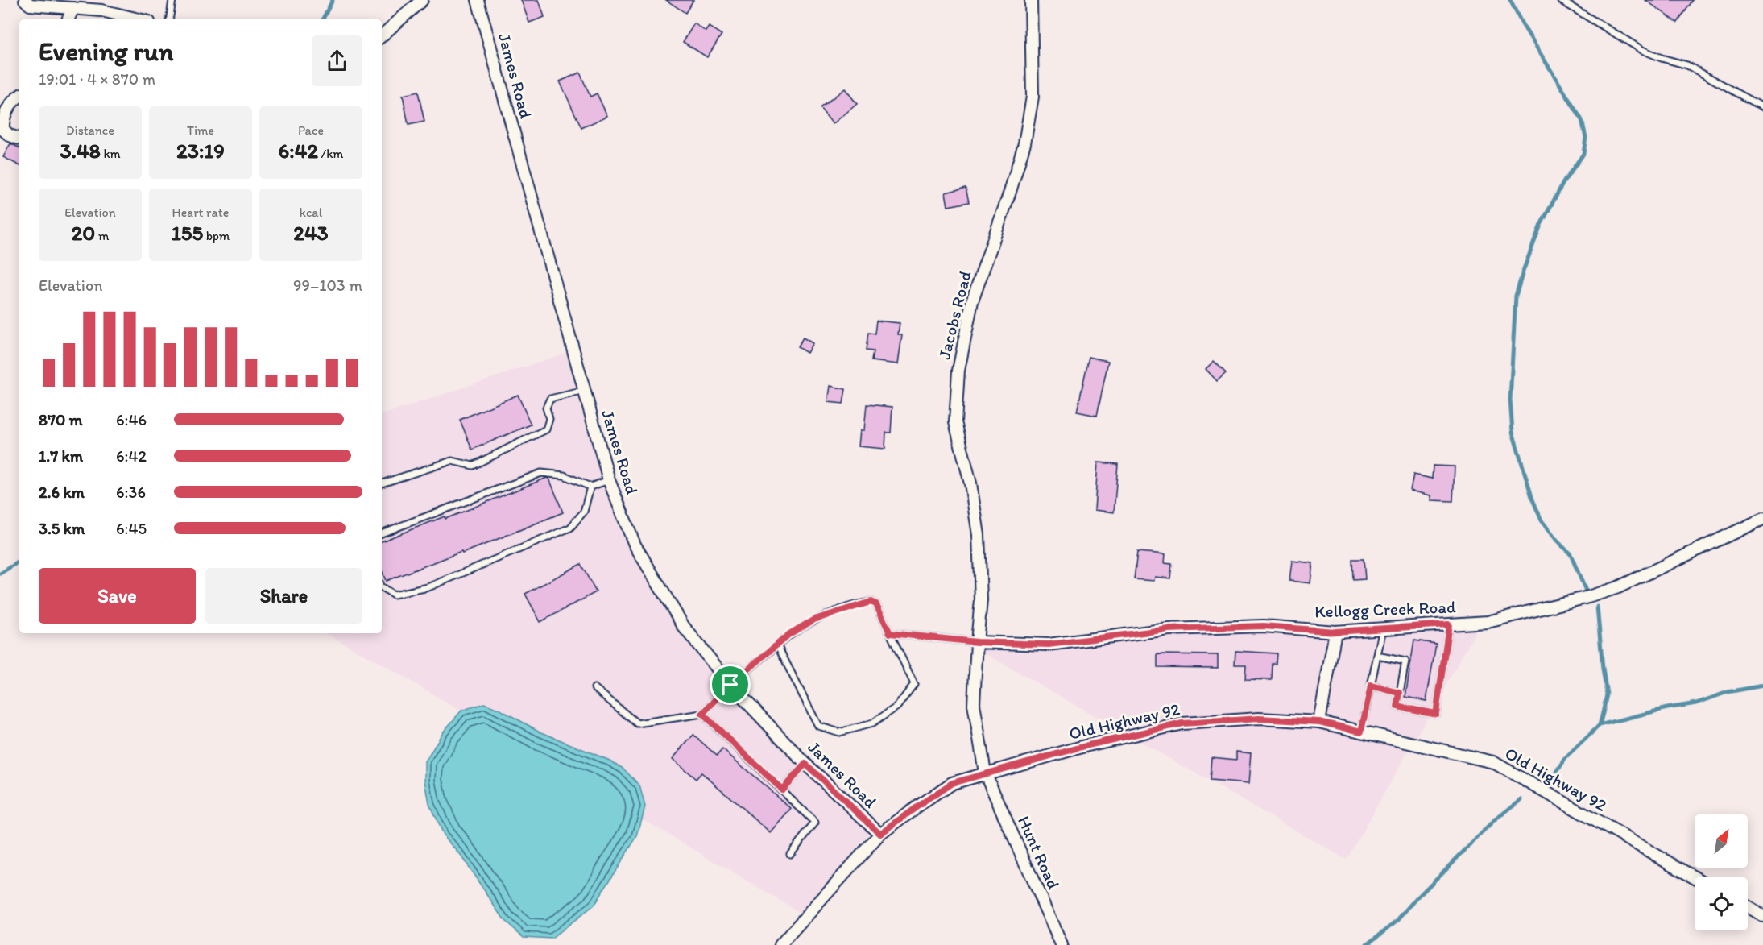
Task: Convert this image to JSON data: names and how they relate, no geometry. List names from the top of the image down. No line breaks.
{"streets":{"street":["James Road","Jacobs Road","Kellogg Creek Road","Old Highway 92","Hunt Road"]},"crossings":[["James Road","Old Highway 92"],["Jacobs Road","Kellogg Creek Road"],["Old Highway 92","Hunt Road"]],"north":"top right","page":{"heading":["Evening run","19:01 · 4 × 870 m"],"stats":[["Distance","3.48 km"],["Time","23:19"],["Pace","6:42 /km"],["Elevation","20 m"],["Heart rate","155 bpm"],["kcal","243"]],"chart":["Elevation","99–103 m"],"list":[{"name":"870 m","note":"6:46"},{"name":"1.7 km","note":"6:42"},{"name":"2.6 km","note":"6:36"},{"name":"3.5 km","note":"6:45"}],"buttons":["Save","Share"]}}
